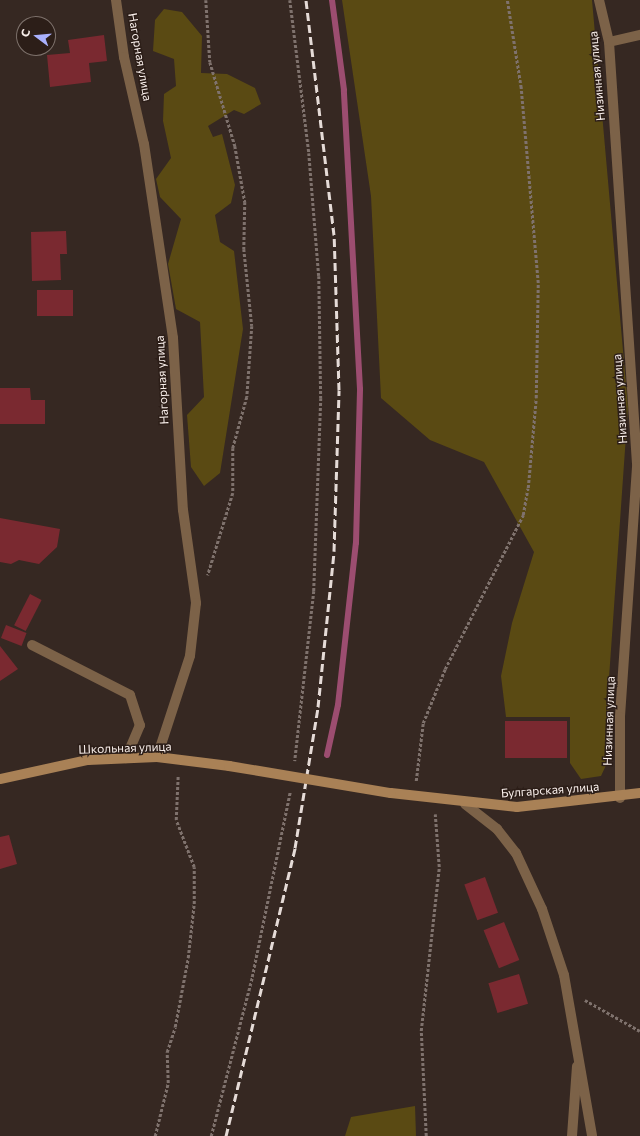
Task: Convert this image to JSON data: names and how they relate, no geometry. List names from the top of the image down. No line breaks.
{"streets":{"street":["Нагорная улица","Низинная улица","Школьная улица","Булгарская улица"]},"crossings":[["Нагорная улица","Школьная улица"],["Низинная улица","Булгарская улица"],["Школьная улица","Булгарская улица"]],"north":"left"}
